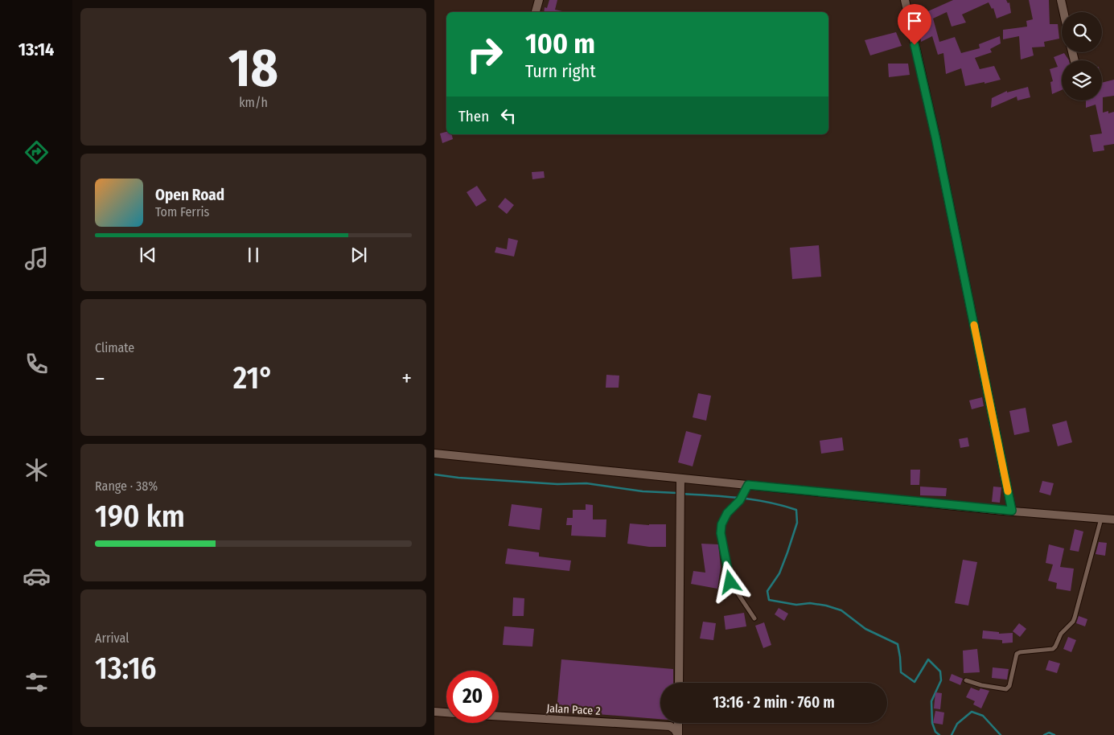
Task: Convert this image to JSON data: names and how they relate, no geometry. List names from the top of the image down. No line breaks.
{"streets":{"street":["Jalan Pace 2"]},"page":{"tabs":"13:14","tile":[["18","km/h"],"Climate",["Range · 38%","190 km"],["Arrival","13:16"]],"turn":["100 m","Turn right"],"then":"Then","song":["Open Road","Tom Ferris"],"heat":["−","21°","+"],"limit":"20","trip":"13:16 · 2 min · 760 m"}}
